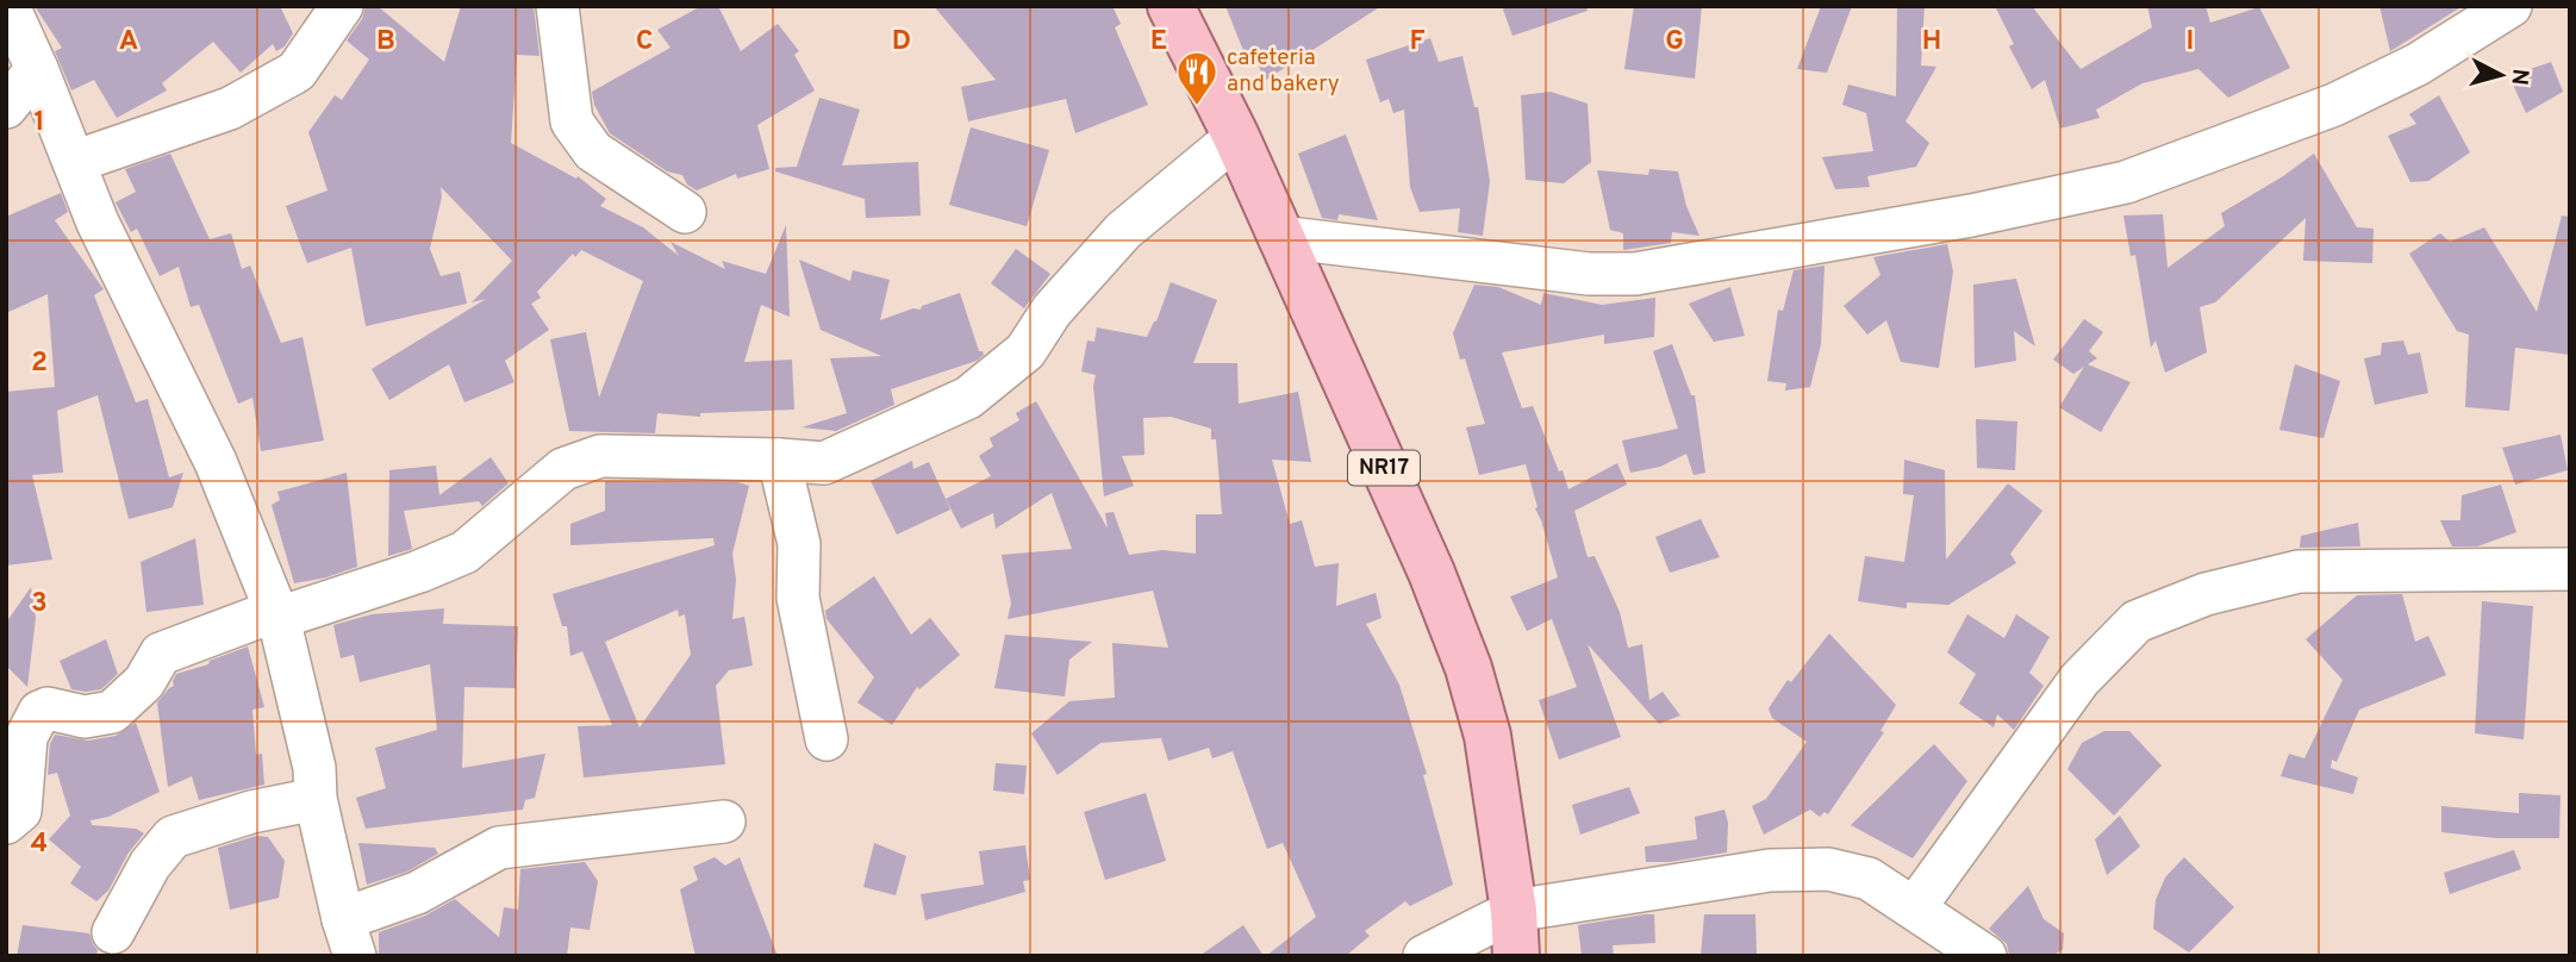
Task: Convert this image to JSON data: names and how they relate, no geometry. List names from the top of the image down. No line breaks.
{"streets":{"main road":["NR17"]},"places":{"restaurant":["cafeteria and bakery"]},"north":"right","grid":{"columns":["A","B","C","D","E","F","G","H","I"],"rows":["1","2","3","4"]}}
